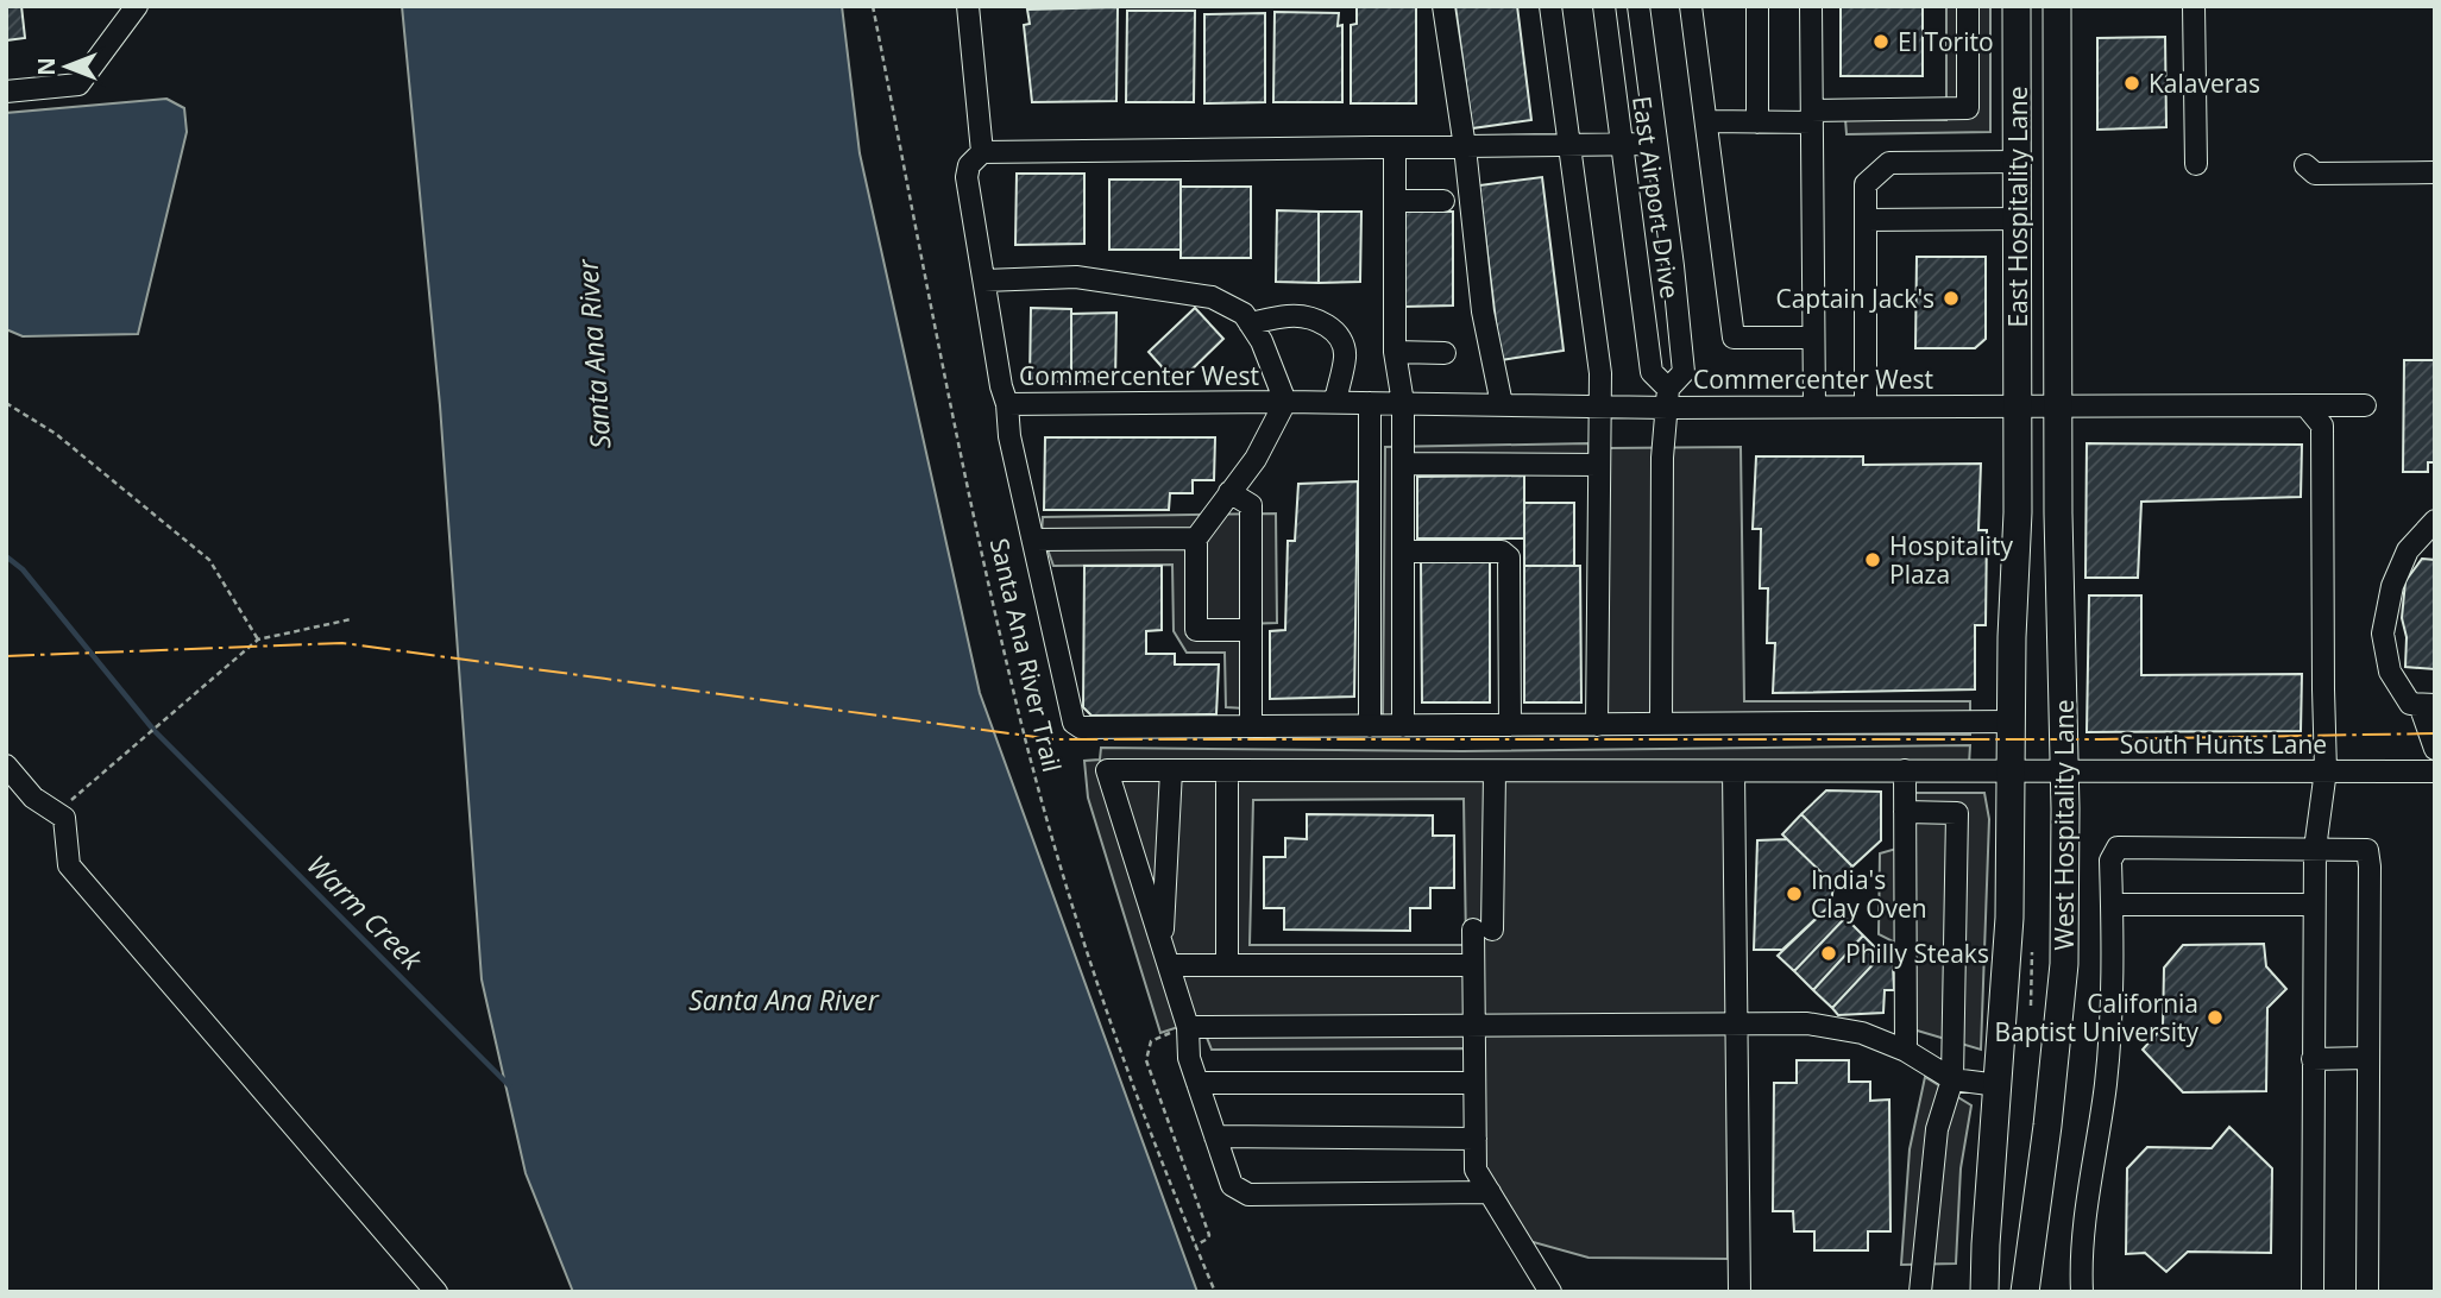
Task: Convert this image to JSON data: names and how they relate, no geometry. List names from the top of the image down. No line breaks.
{"streets":{"main road":["East Hospitality Lane","West Hospitality Lane"],"street":["East Airport Drive","Commercenter West","South Hunts Lane"],"path":["Santa Ana River Trail"]},"crossings":[["East Airport Drive","Commercenter West"],["East Hospitality Lane","Commercenter West"],["East Hospitality Lane","West Hospitality Lane"],["Commercenter West","West Hospitality Lane"],["South Hunts Lane","West Hospitality Lane"]],"water":["Santa Ana River","Warm Creek"],"places":["El Torito","Kalaveras","Captain Jack's","Hospitality Plaza","India's Clay Oven","Philly Steaks","California Baptist University"],"north":"left"}
